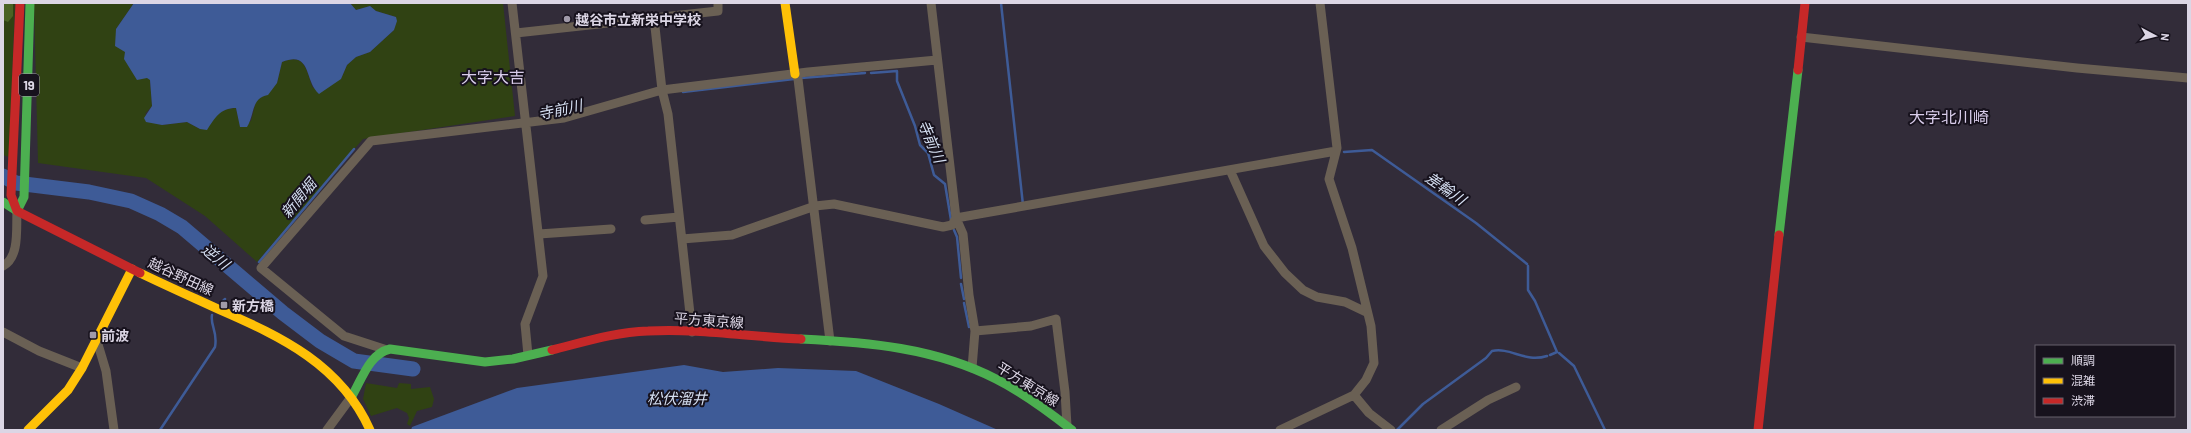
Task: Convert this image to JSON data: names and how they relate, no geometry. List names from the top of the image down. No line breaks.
{"streets":{"main road":["19","越谷野田線","平方東京線"]},"crossings":[["19","越谷野田線"]],"districts":["大字大吉","大字北川崎"],"water":["寺前川","差輪川","新開堀","逆川","松伏溜井"],"places":{"other":["越谷市立新栄中学校"],"transit":["新方橋","前波"]},"legend":["順調","混雑","渋滞"],"north":"right"}
